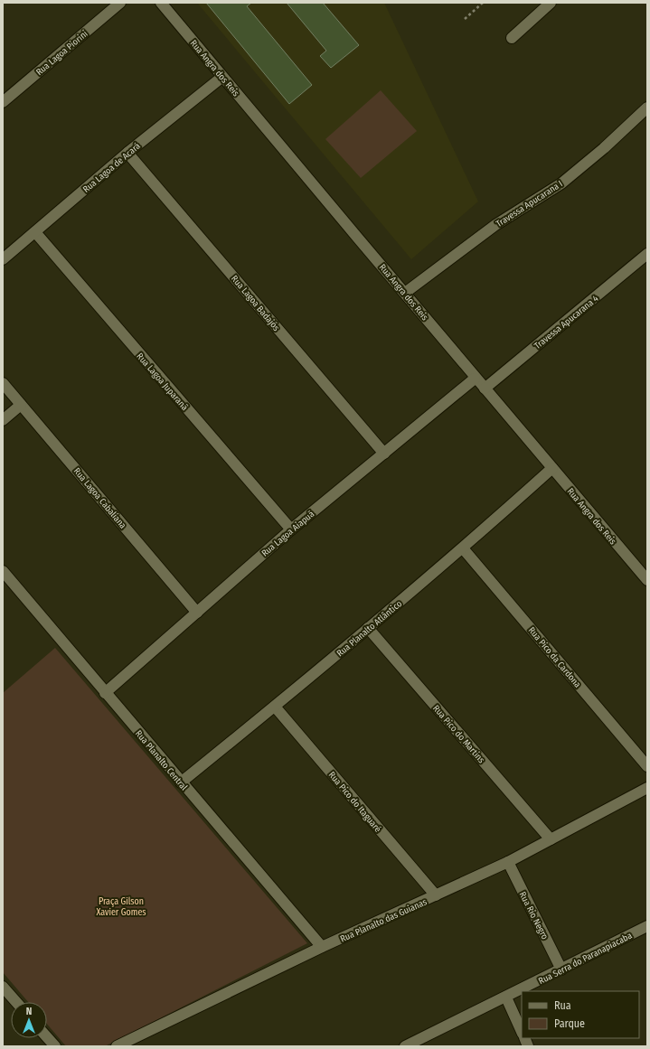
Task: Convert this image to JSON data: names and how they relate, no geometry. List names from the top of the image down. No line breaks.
{"streets":{"street":["Rua Lagoa Piorini","Rua Angra dos Reis","Rua Lagoa de Acará","Travessa Apucarana I","Rua Lagoa Badajós","Travessa Apucarana 4","Rua Lagoa Juparanã","Rua Lagoa Cabaliana","Rua Lagoa Aiapuã","Rua Planalto Atlântico","Rua Pico da Cardona","Rua Pico do Martins","Rua Planalto Central","Rua Pico do Itaguaré","Rua Rio Negro","Rua Planalto das Guianas","Rua Serra do Paranapiacaba"]},"crossings":[["Rua Angra dos Reis","Rua Lagoa de Acará"],["Rua Angra dos Reis","Travessa Apucarana I"],["Rua Angra dos Reis","Travessa Apucarana 4"],["Rua Angra dos Reis","Rua Lagoa Aiapuã"],["Rua Angra dos Reis","Rua Planalto Atlântico"],["Rua Lagoa de Acará","Rua Lagoa Badajós"],["Rua Lagoa de Acará","Rua Lagoa Juparanã"],["Rua Lagoa Badajós","Rua Lagoa Aiapuã"],["Rua Lagoa Juparanã","Rua Lagoa Aiapuã"],["Rua Lagoa Cabaliana","Rua Lagoa Aiapuã"],["Rua Lagoa Aiapuã","Rua Planalto Central"],["Rua Planalto Atlântico","Rua Pico da Cardona"],["Rua Planalto Atlântico","Rua Pico do Martins"],["Rua Planalto Atlântico","Rua Planalto Central"],["Rua Planalto Atlântico","Rua Pico do Itaguaré"],["Rua Pico do Martins","Rua Planalto das Guianas"],["Rua Planalto Central","Rua Planalto das Guianas"],["Rua Pico do Itaguaré","Rua Planalto das Guianas"],["Rua Rio Negro","Rua Planalto das Guianas"],["Rua Rio Negro","Rua Serra do Paranapiacaba"]],"parks":["Praça Gilson Xavier Gomes"],"legend":["Rua","Parque"],"north":"top"}
